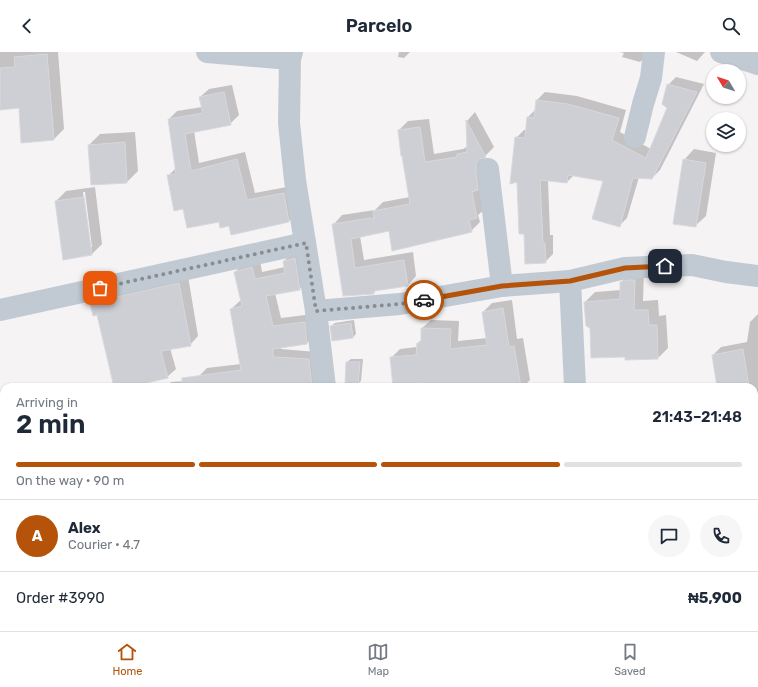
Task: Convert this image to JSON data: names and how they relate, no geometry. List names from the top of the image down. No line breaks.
{"north":"top left","page":{"header":"Parcelo","heading":["2 min","Arriving in","21:43–21:48"],"panel":["Alex","Courier · 4.7","Order #3990","₦5,900"],"bar":"On the way · 90 m","round":"A","tabs":["Home","Map","Saved"]}}
